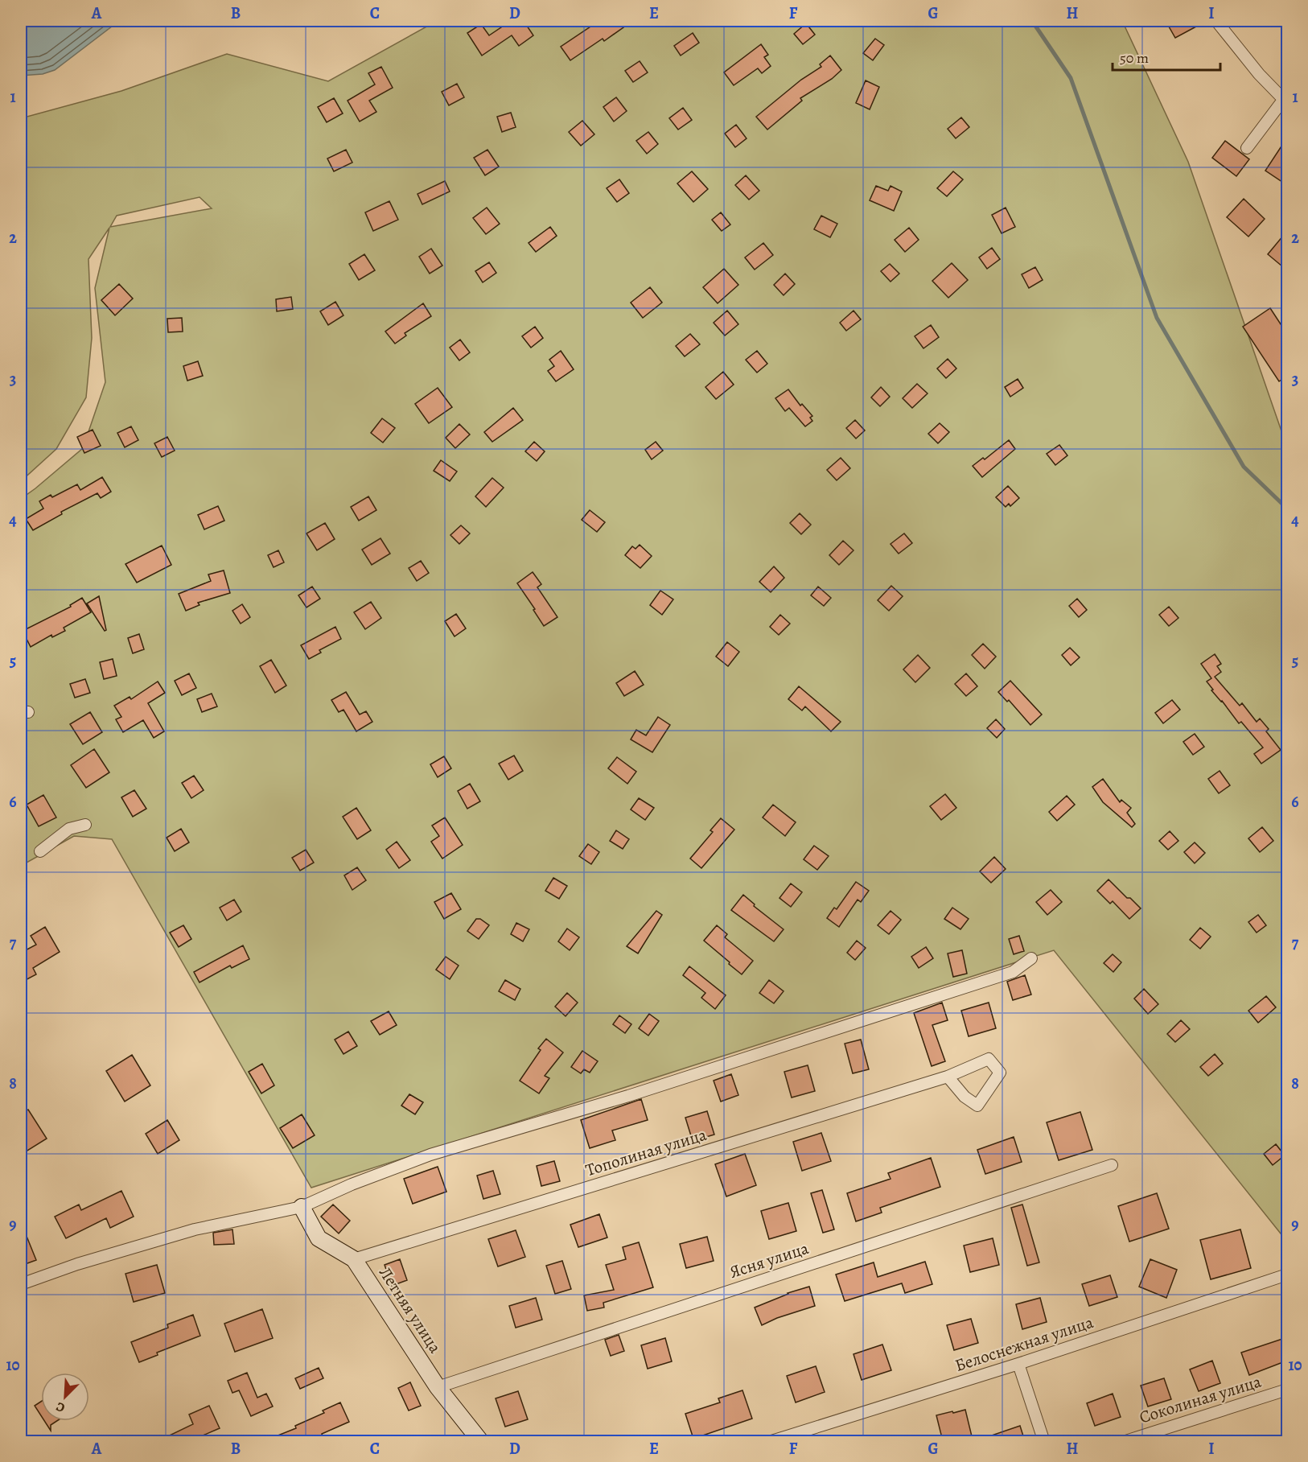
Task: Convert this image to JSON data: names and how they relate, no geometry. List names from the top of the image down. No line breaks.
{"streets":{"street":["Тополиная улица","Ясня улица","Летняя улица","Белоснежная улица","Соколиная улица"]},"crossings":[["Тополиная улица","Летняя улица"],["Ясня улица","Летняя улица"]],"scale_bar":"50 m","north":"bottom left","grid":{"columns":["A","B","C","D","E","F","G","H","I"],"rows":["1","2","3","4","5","6","7","8","9","10"]}}
